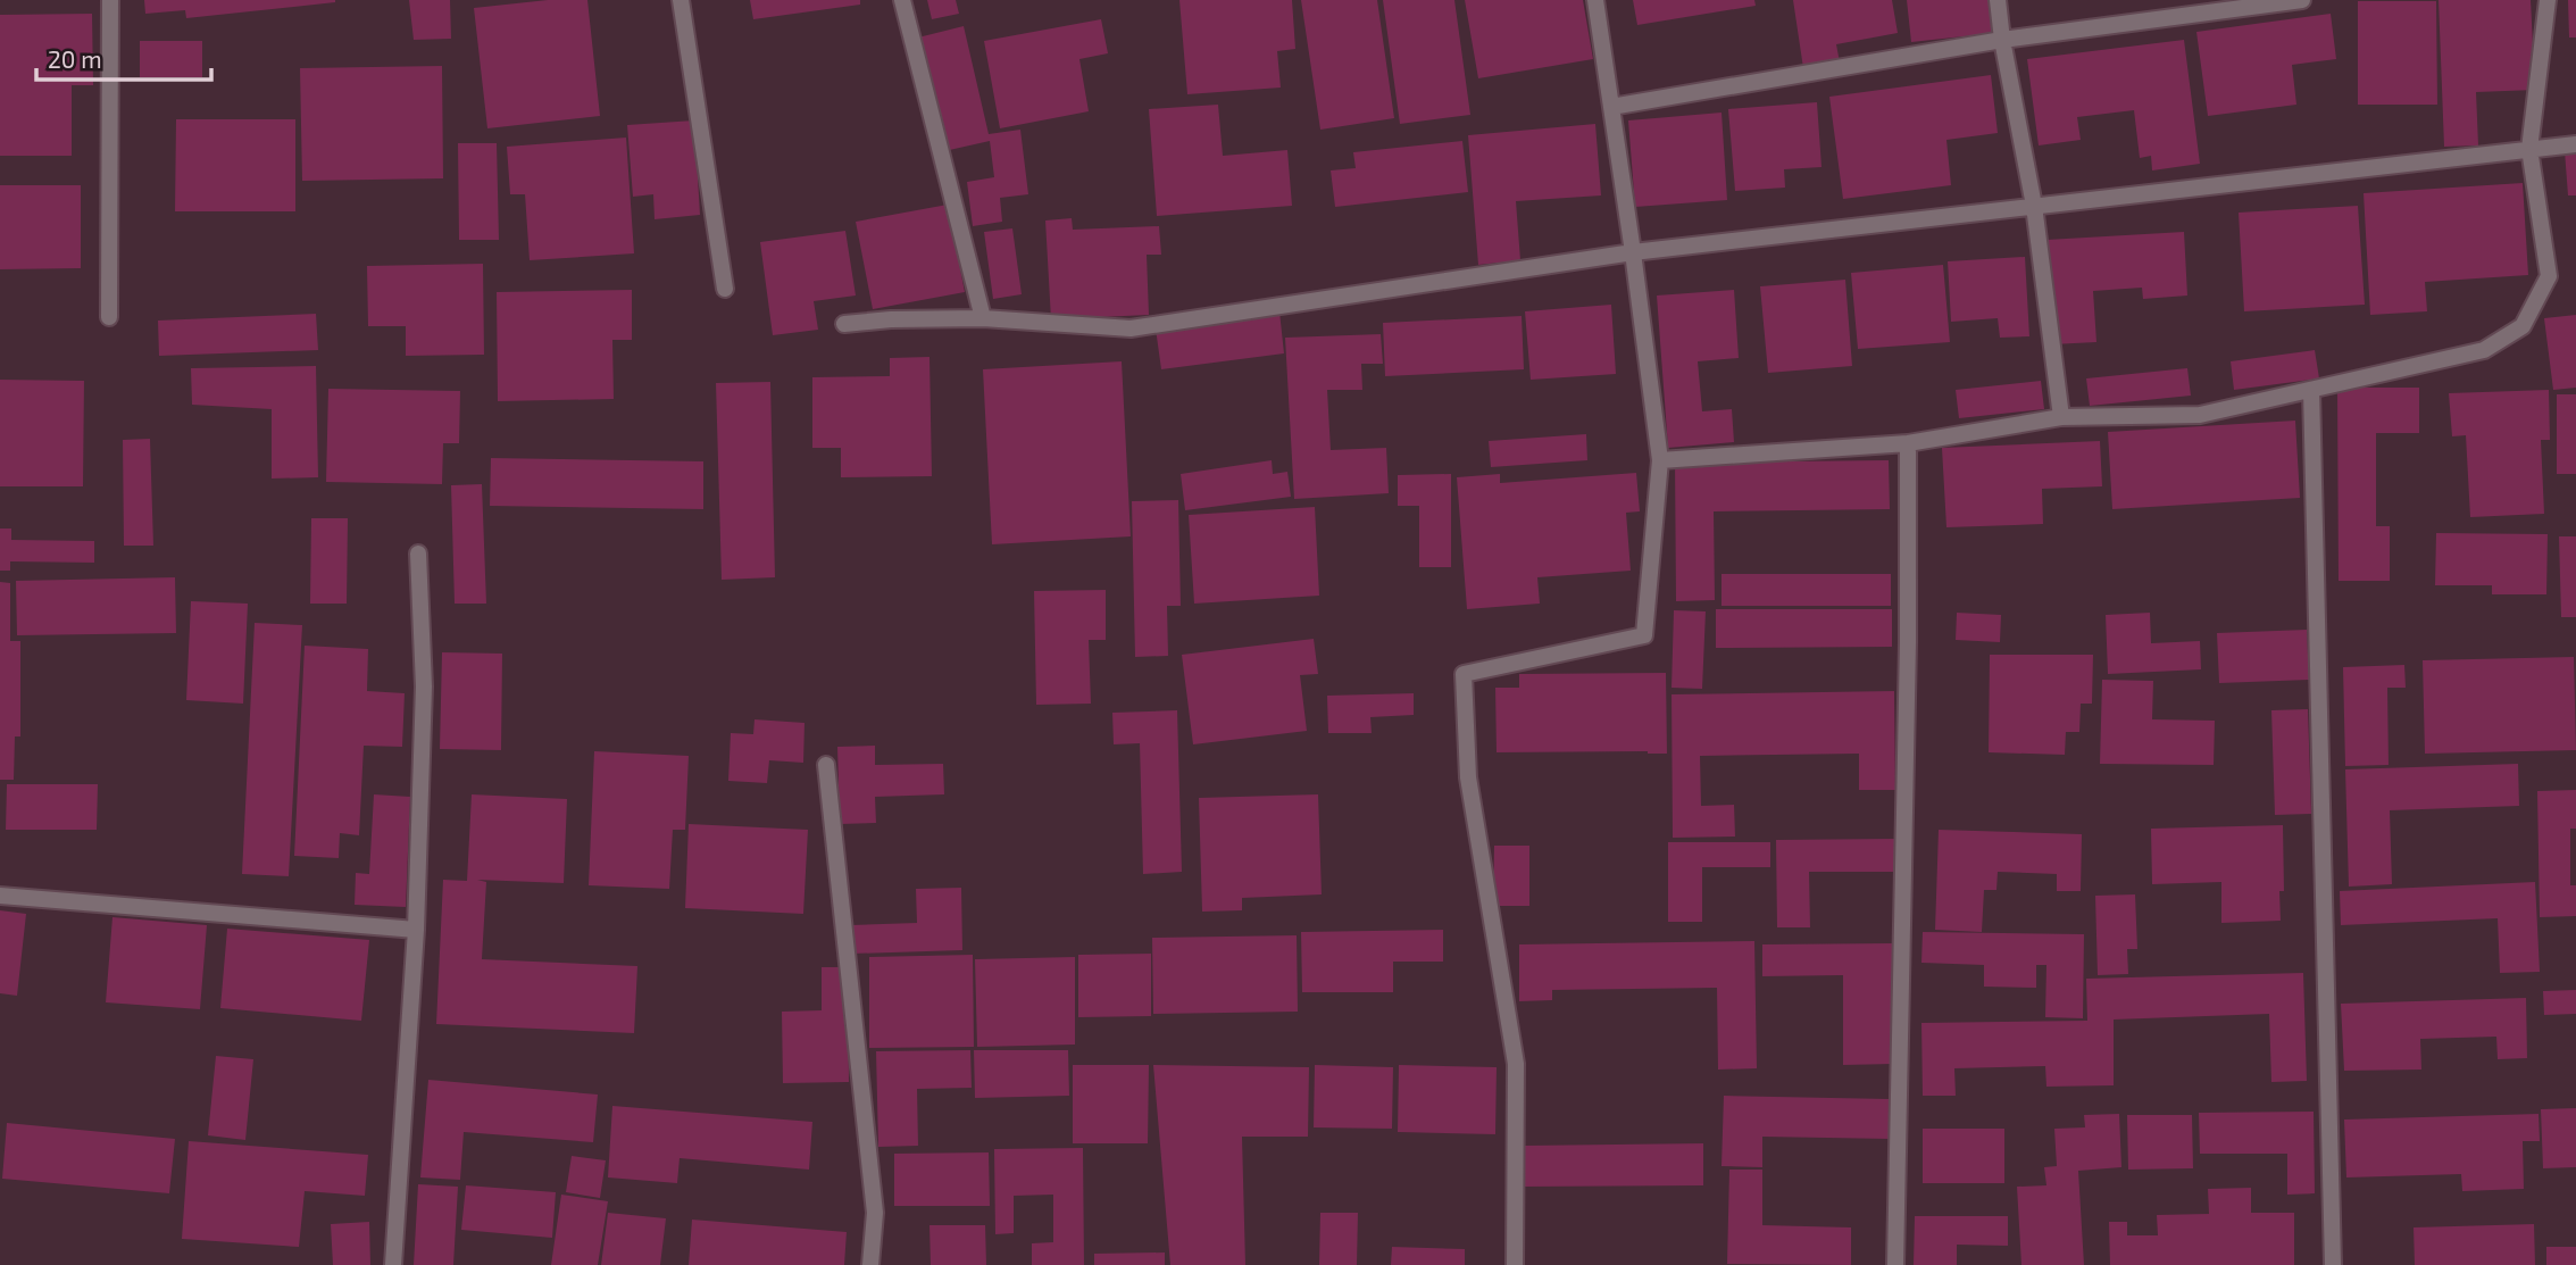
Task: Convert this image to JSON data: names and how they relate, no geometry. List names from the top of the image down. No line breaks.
{"scale_bar":"20 m"}
